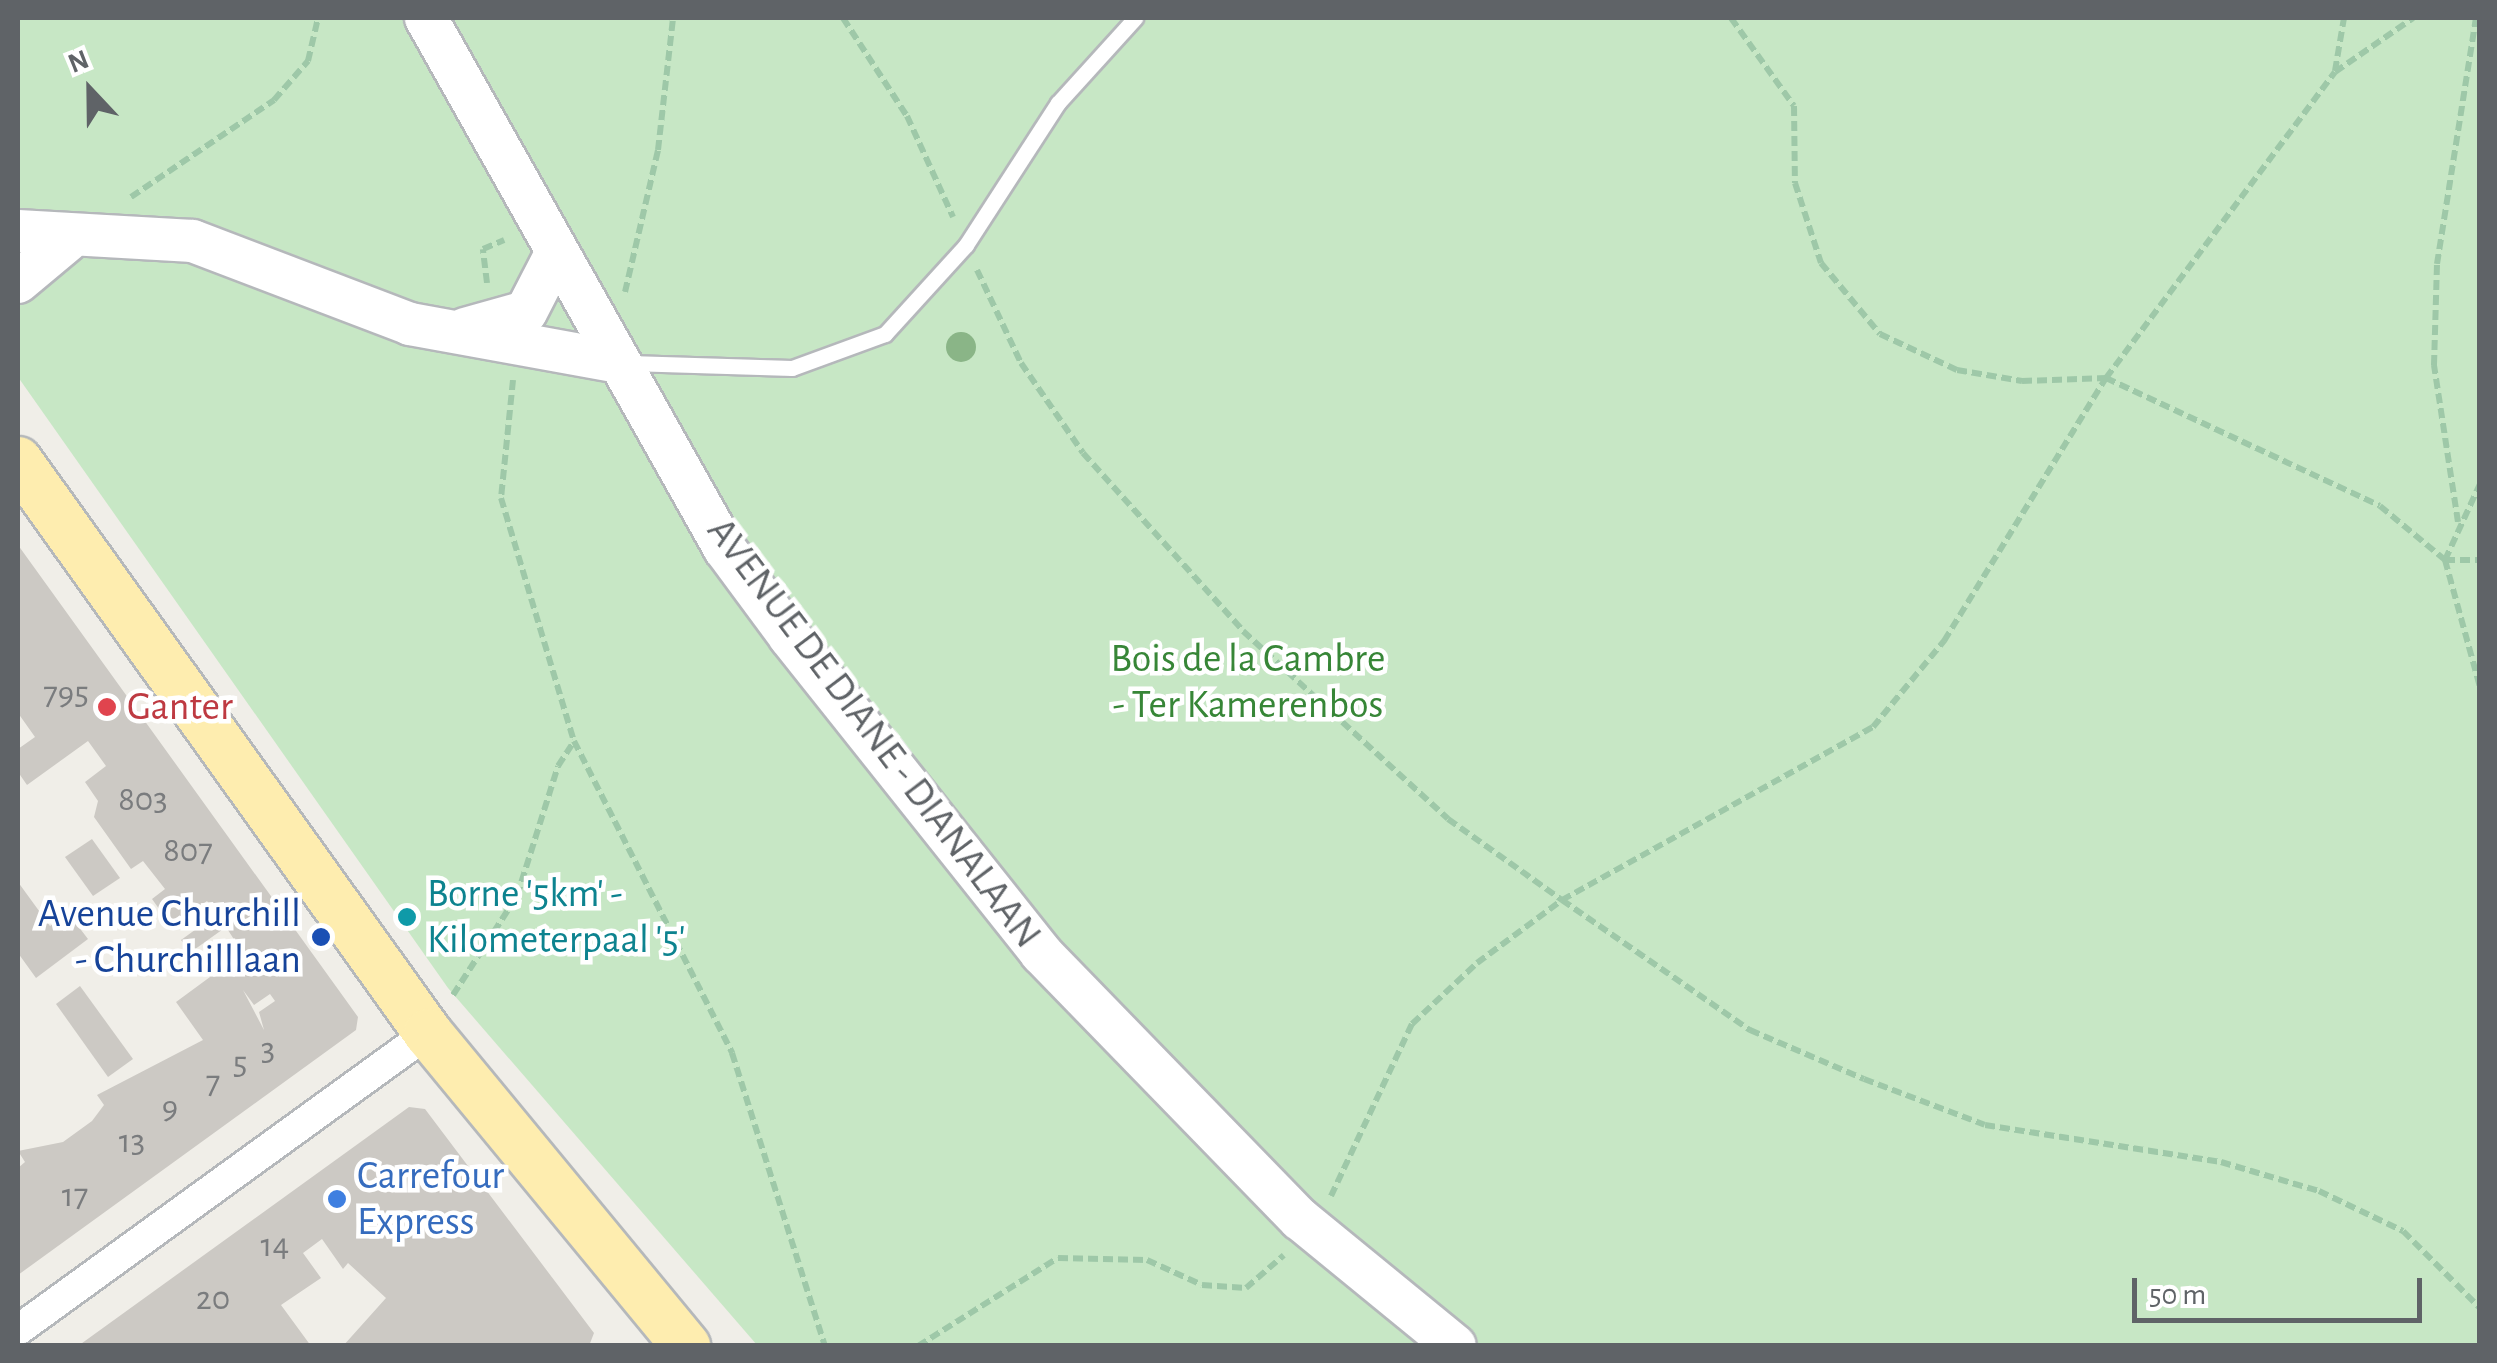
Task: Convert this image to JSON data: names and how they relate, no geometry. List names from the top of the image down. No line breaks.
{"streets":{"street":["AVENUE DE DIANE - DIANALAAN"]},"parks":["Bois de la Cambre - Ter Kamerenbos"],"places":["Ganter","Borne '5km' - Kilometerpaal '5'","Avenue Churchill - Churchilllaan","Carrefour Express"],"house_numbers":["795","803","807","3","5","7","9","13","17","14","20"],"scale_bar":"50 m","north":"top"}
